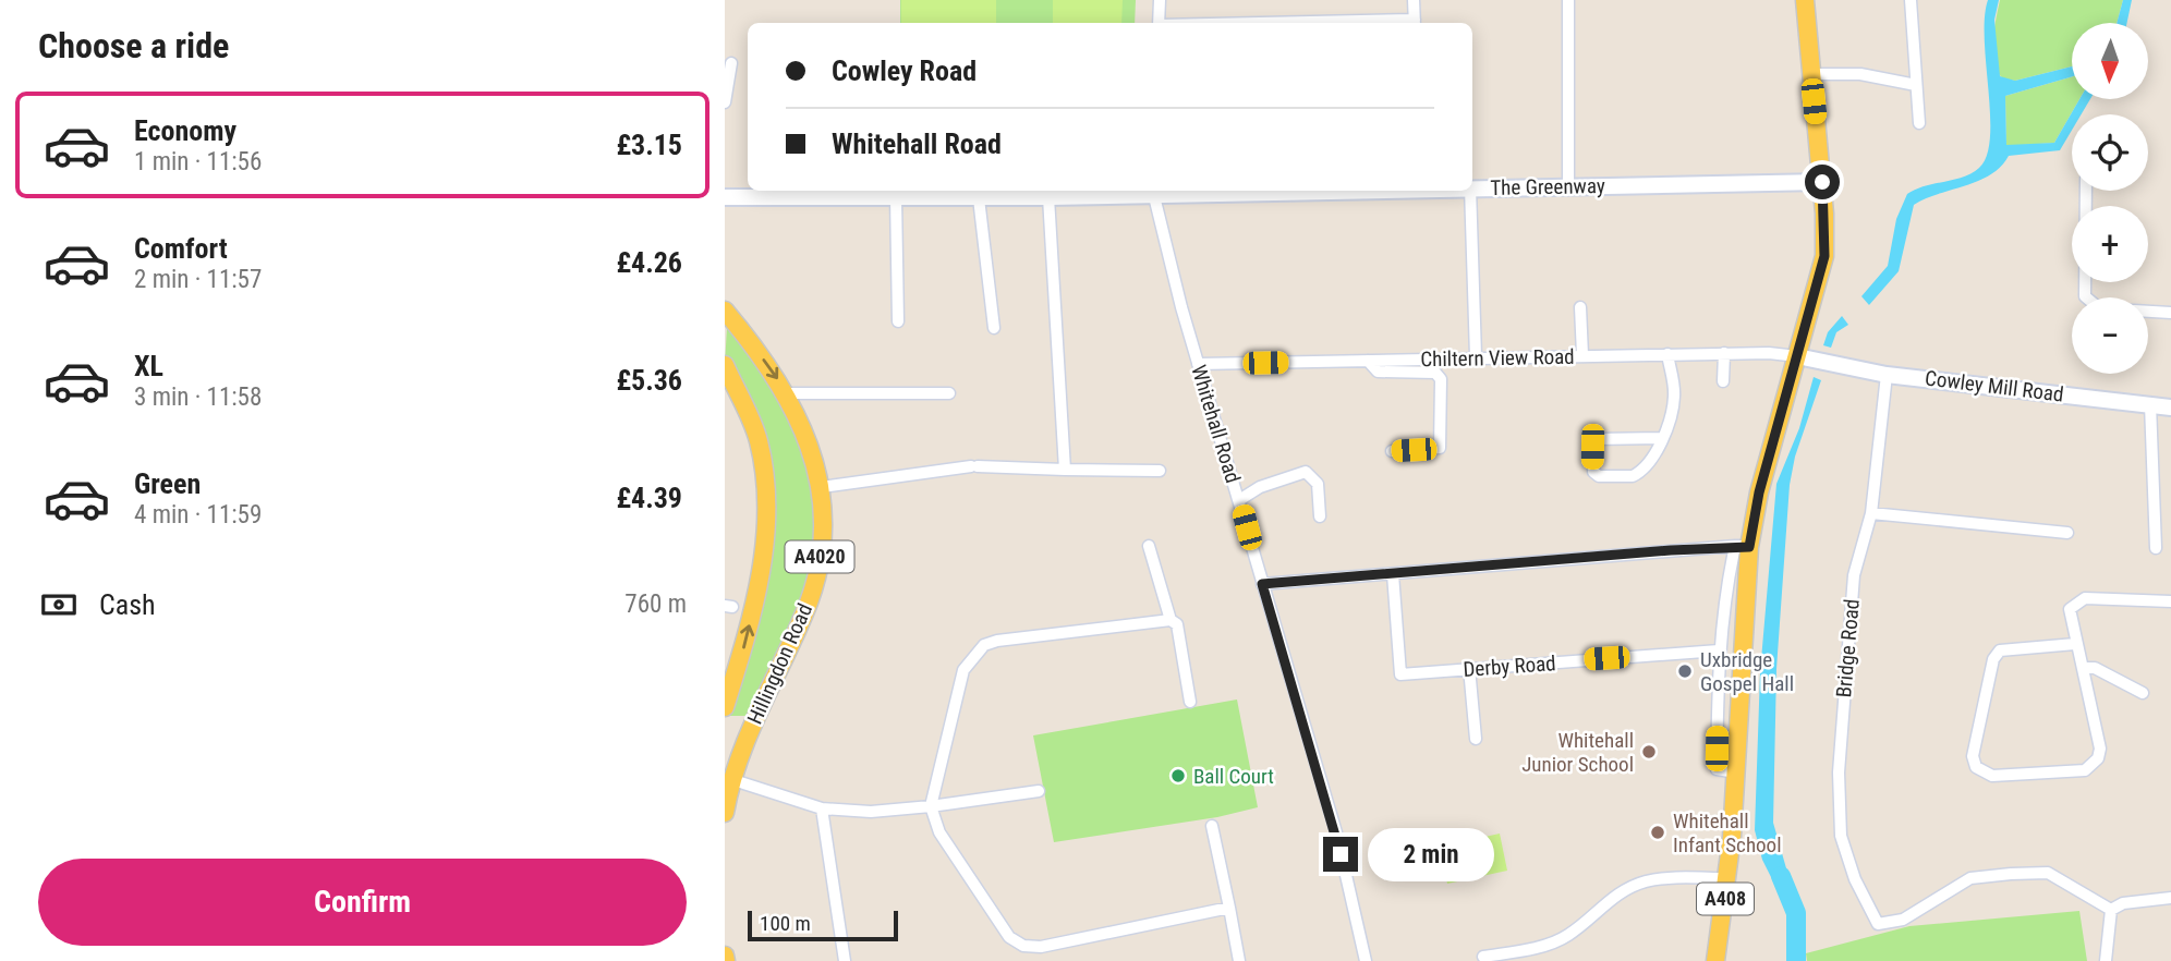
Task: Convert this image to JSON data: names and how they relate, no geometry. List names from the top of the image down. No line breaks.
{"streets":{"main road":["A4020","Hillingdon Road","A408"],"street":["The Greenway","Chiltern View Road","Cowley Mill Road","Whitehall Road","Bridge Road","Derby Road"]},"crossings":[["The Greenway","Whitehall Road"],["The Greenway","A408"],["Chiltern View Road","Cowley Mill Road"],["Chiltern View Road","Whitehall Road"],["Chiltern View Road","A408"],["Cowley Mill Road","Bridge Road"],["Cowley Mill Road","A408"]],"places":["Uxbridge Gospel Hall","Whitehall Junior School","Ball Court","Whitehall Infant School"],"scale_bar":"100 m","north":"bottom","page":{"heading":"Choose a ride","map_buttons":["+","−"],"banner":["Cowley Road","Whitehall Road"],"list":[{"name":"Economy","note":"1 min · 11:56","value":"£3.15"},{"name":"Comfort","note":"2 min · 11:57","value":"£4.26"},{"name":"XL","note":"3 min · 11:58","value":"£5.36"},{"name":"Green","note":"4 min · 11:59","value":"£4.39"}],"pay":["Cash","760 m"],"bubble":"2 min","buttons":"Confirm","scale":"100 m"}}
